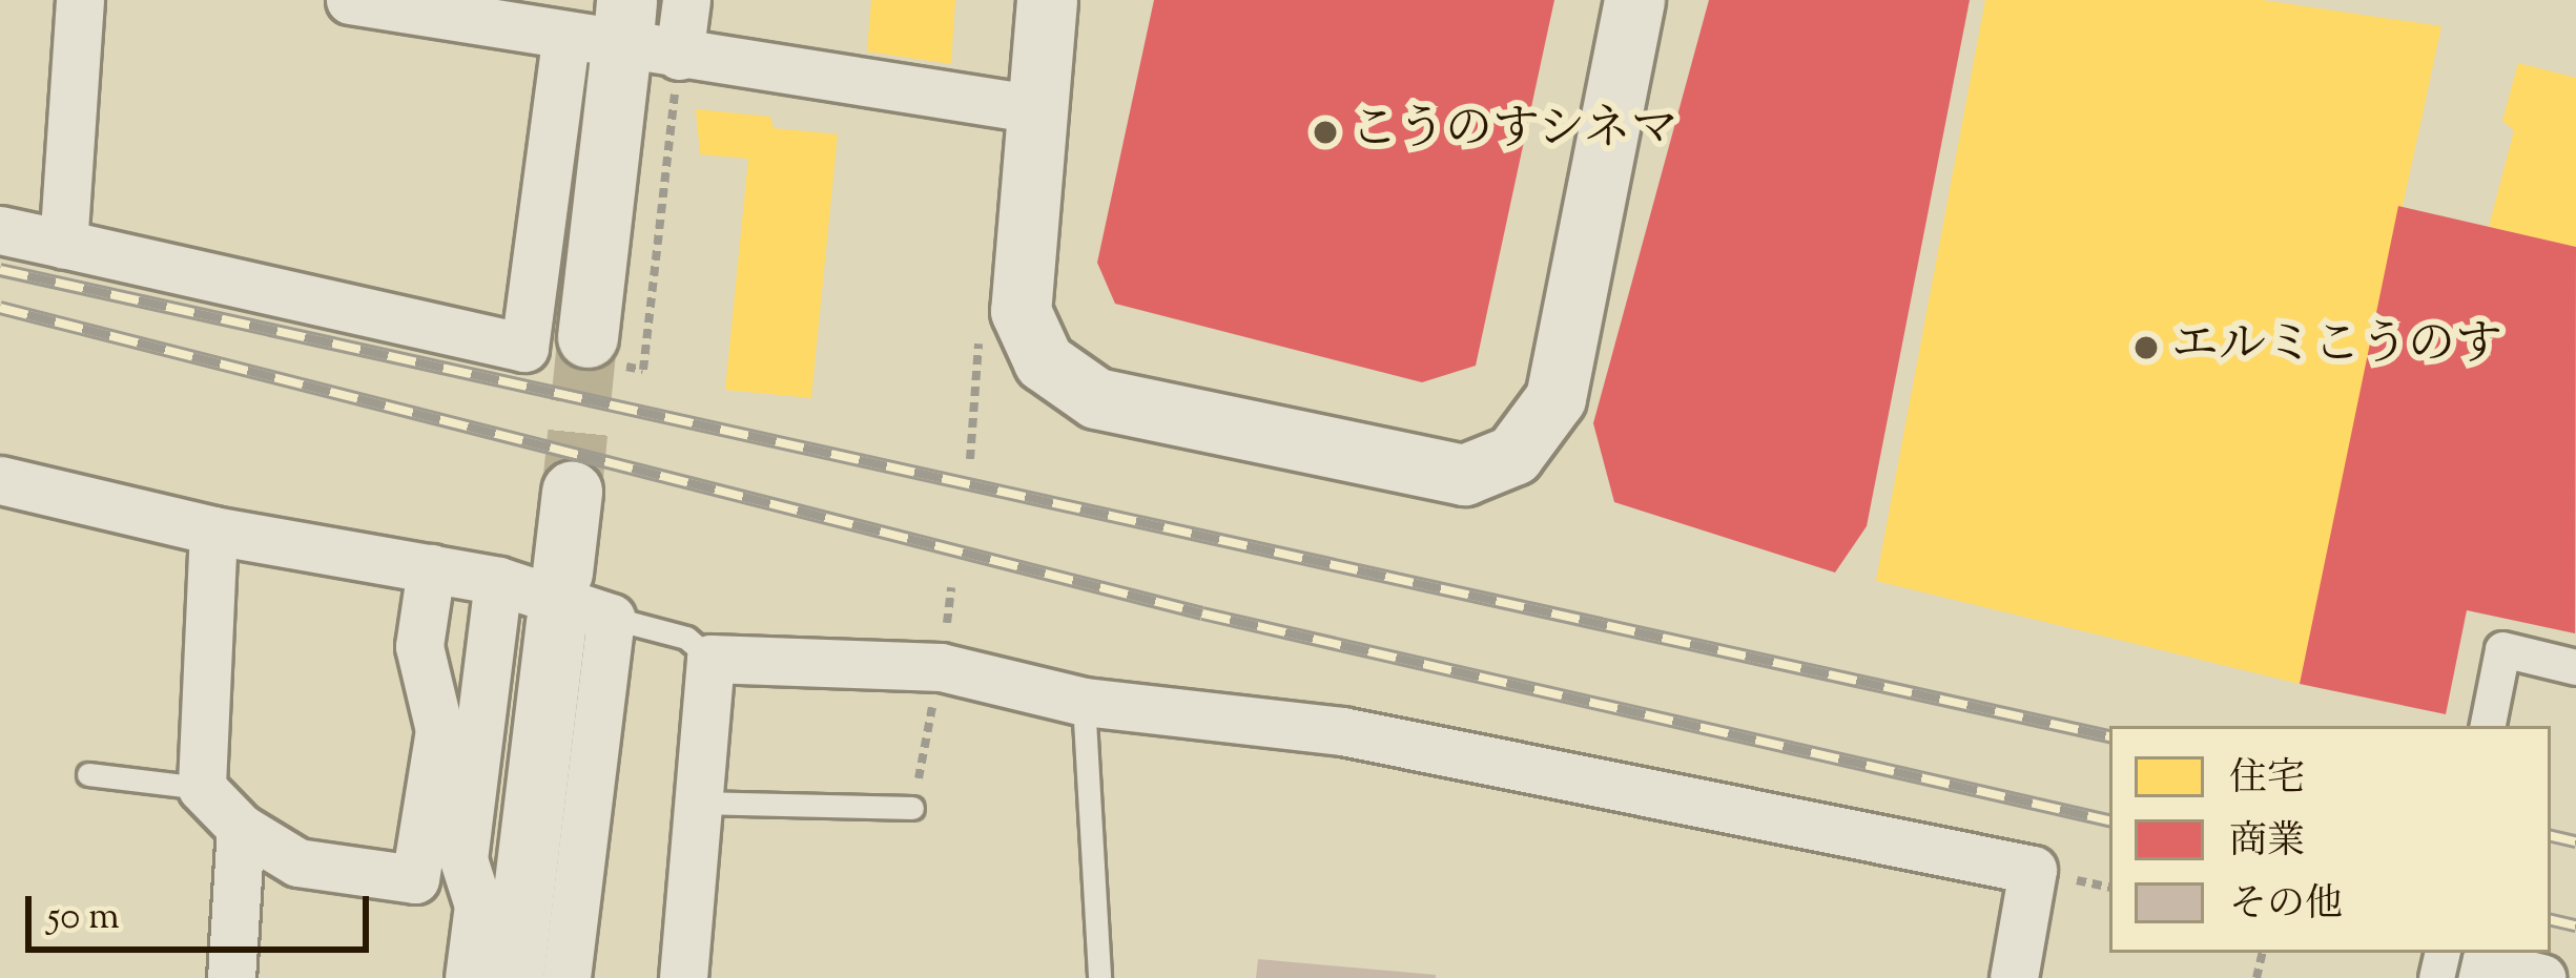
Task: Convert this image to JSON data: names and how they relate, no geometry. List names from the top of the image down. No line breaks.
{"places":["こうのすシネマ","エルミこうのす"],"legend":["住宅","商業","その他"],"scale_bar":"50 m"}
